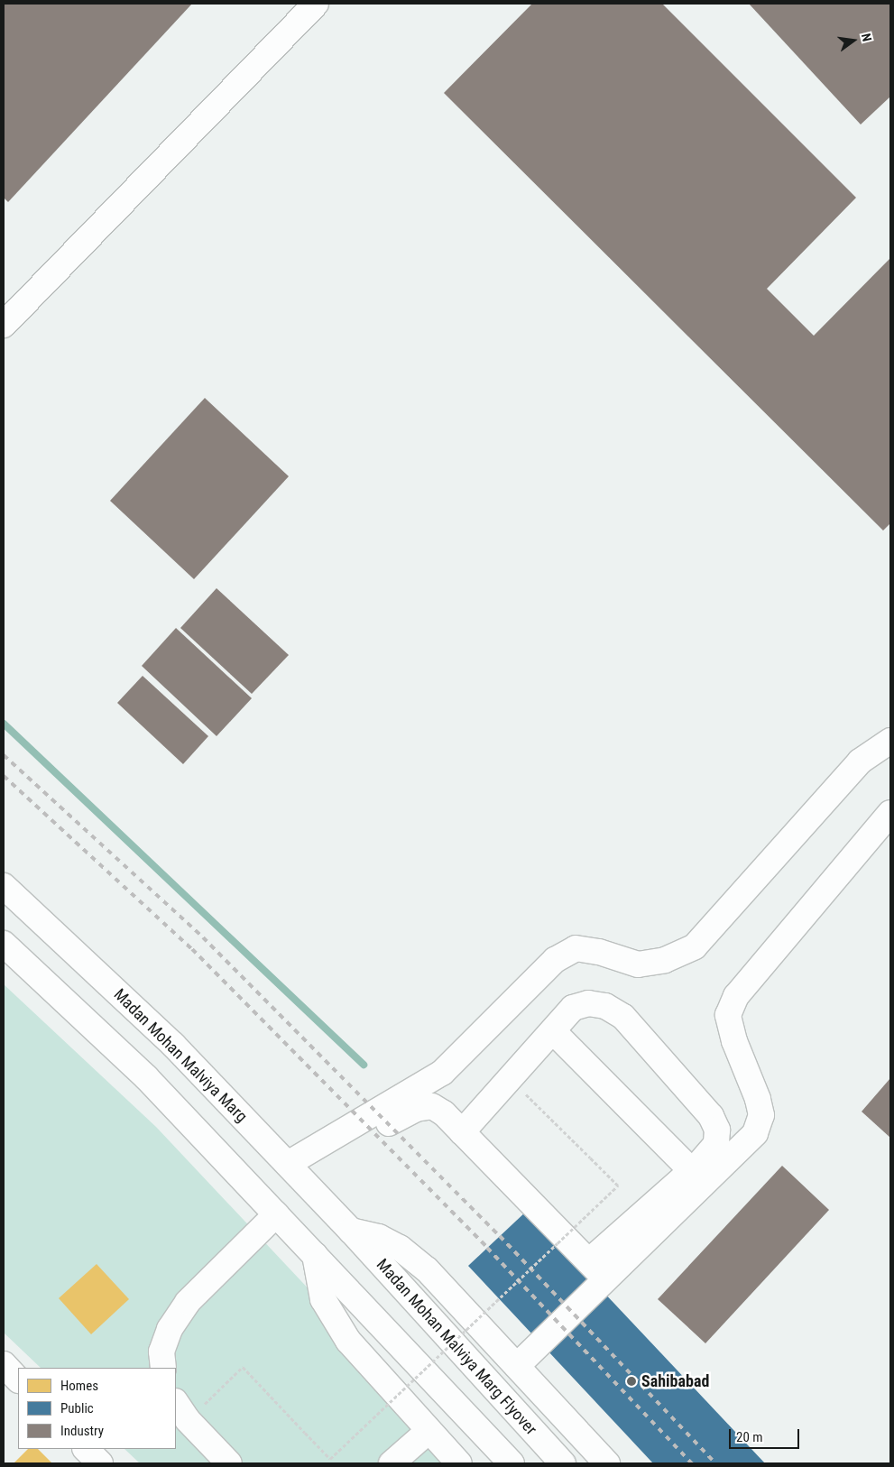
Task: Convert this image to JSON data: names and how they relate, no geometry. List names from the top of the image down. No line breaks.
{"streets":{"main road":["Madan Mohan Malviya Marg","Madan Mohan Malviya Marg Flyover"]},"crossings":[["Madan Mohan Malviya Marg","Madan Mohan Malviya Marg Flyover"]],"places":["Sahibabad"],"legend":["Homes","Public","Industry"],"scale_bar":"20 m","north":"right"}
